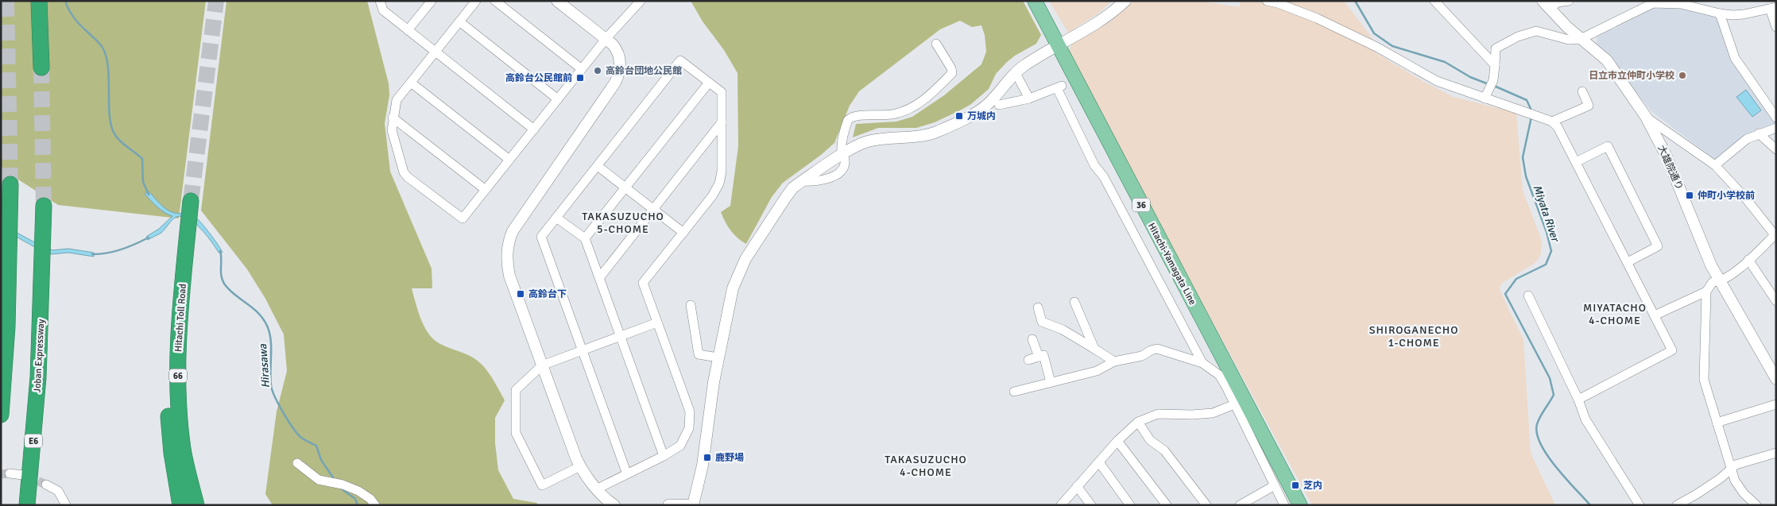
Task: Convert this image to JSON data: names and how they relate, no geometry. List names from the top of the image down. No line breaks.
{"streets":{"highway":["Hitachi Toll Road","Joban Expressway","66","E6"],"main road":["36","Hitachi-Yamagata Line"],"street":["大雄院通り"]},"districts":["TAKASUZUCHO 5-CHOME","MIYATACHO 4-CHOME","SHIROGANECHO 1-CHOME","TAKASUZUCHO 4-CHOME"],"water":["Miyata River","Hirasawa"],"places":{"other":["高鈴台団地公民館","日立市立仲町小学校"],"transit":["高鈴台公民館前","万城内","仲町小学校前","高鈴台下","鹿野場","芝内"]}}
